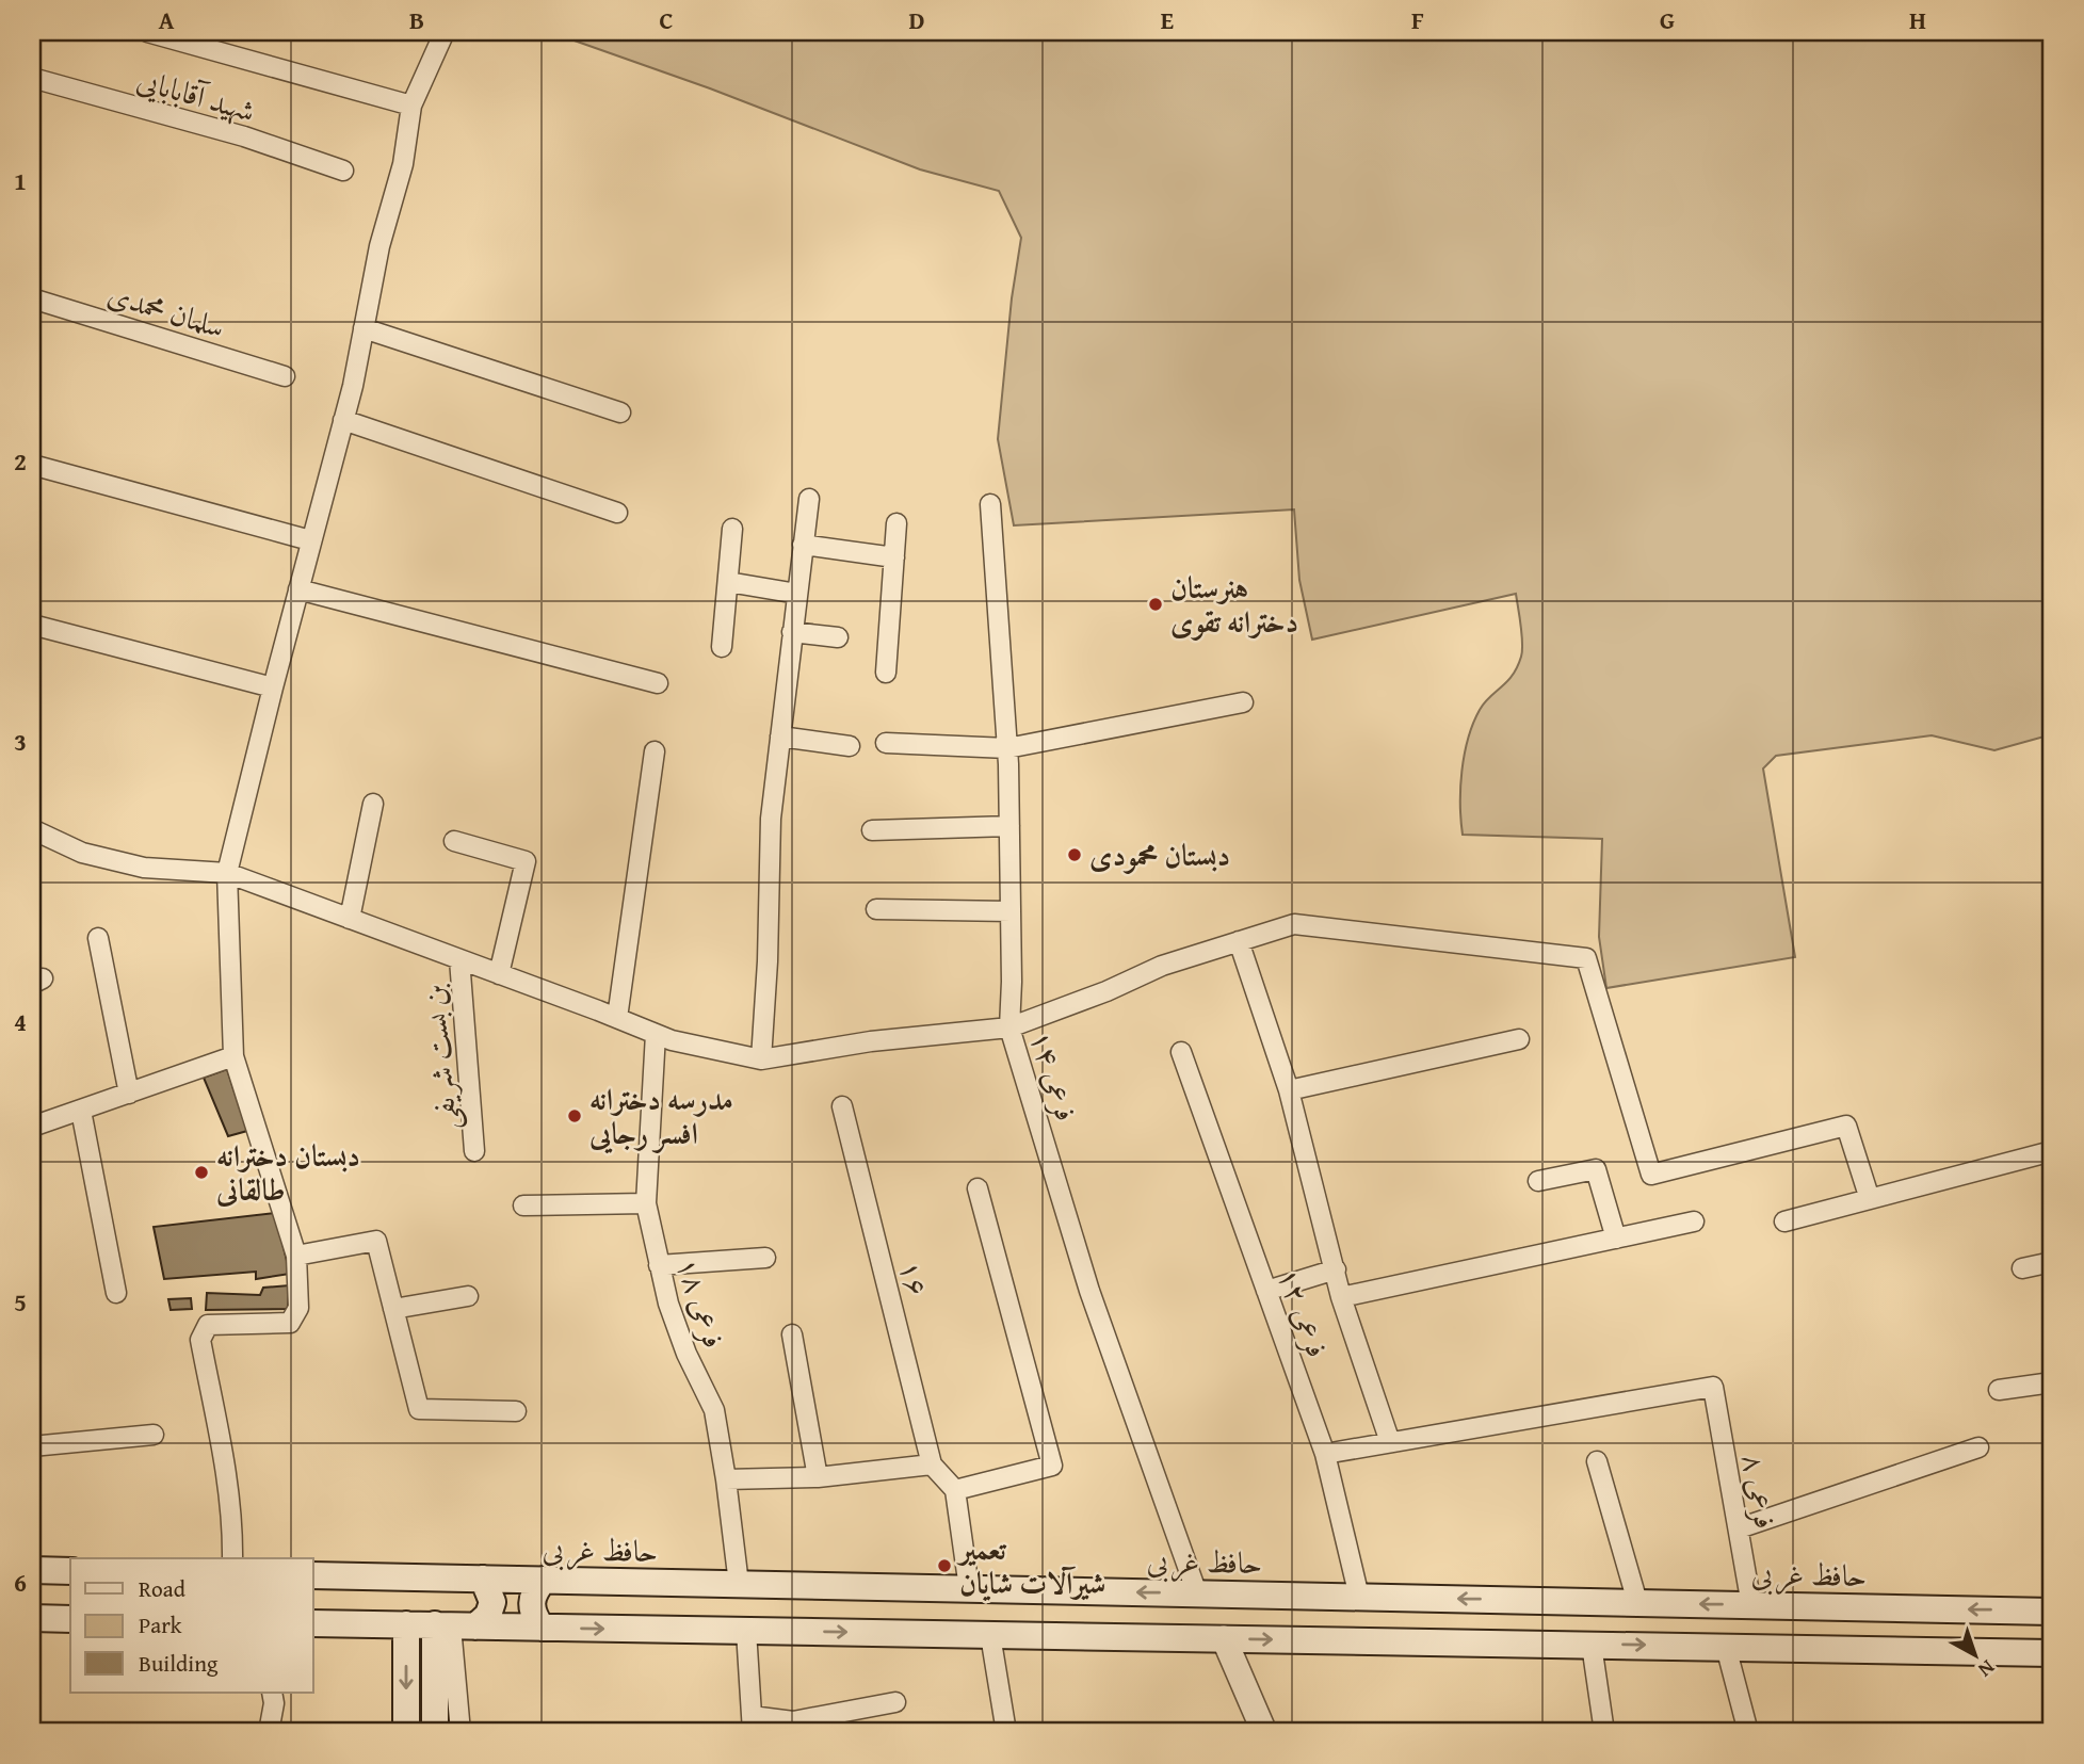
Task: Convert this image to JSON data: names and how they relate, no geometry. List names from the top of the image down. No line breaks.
{"streets":{"main road":["حافظ غربی"],"street":["شهید آقابابایی","سلمان محمدی","بن بست شریفی","فرعی ۱۴","۱۶","فرعی ۱۸","فرعی ۱۲","فرعی ۸"]},"crossings":[["فرعی ۱۴","حافظ غربی"],["۱۶","حافظ غربی"],["فرعی ۱۸","حافظ غربی"],["فرعی ۱۲","حافظ غربی"],["فرعی ۸","حافظ غربی"]],"places":["هنرستان دخترانه تقوی","دبستان محمودی","مدرسه دخترانه افسر رجایی","دبستان دخترانه طالقانی","تعمیر شیرآلات شایان"],"legend":["Road","Park","Building"],"north":"bottom right","grid":{"columns":["A","B","C","D","E","F","G","H"],"rows":["1","2","3","4","5","6"]}}
